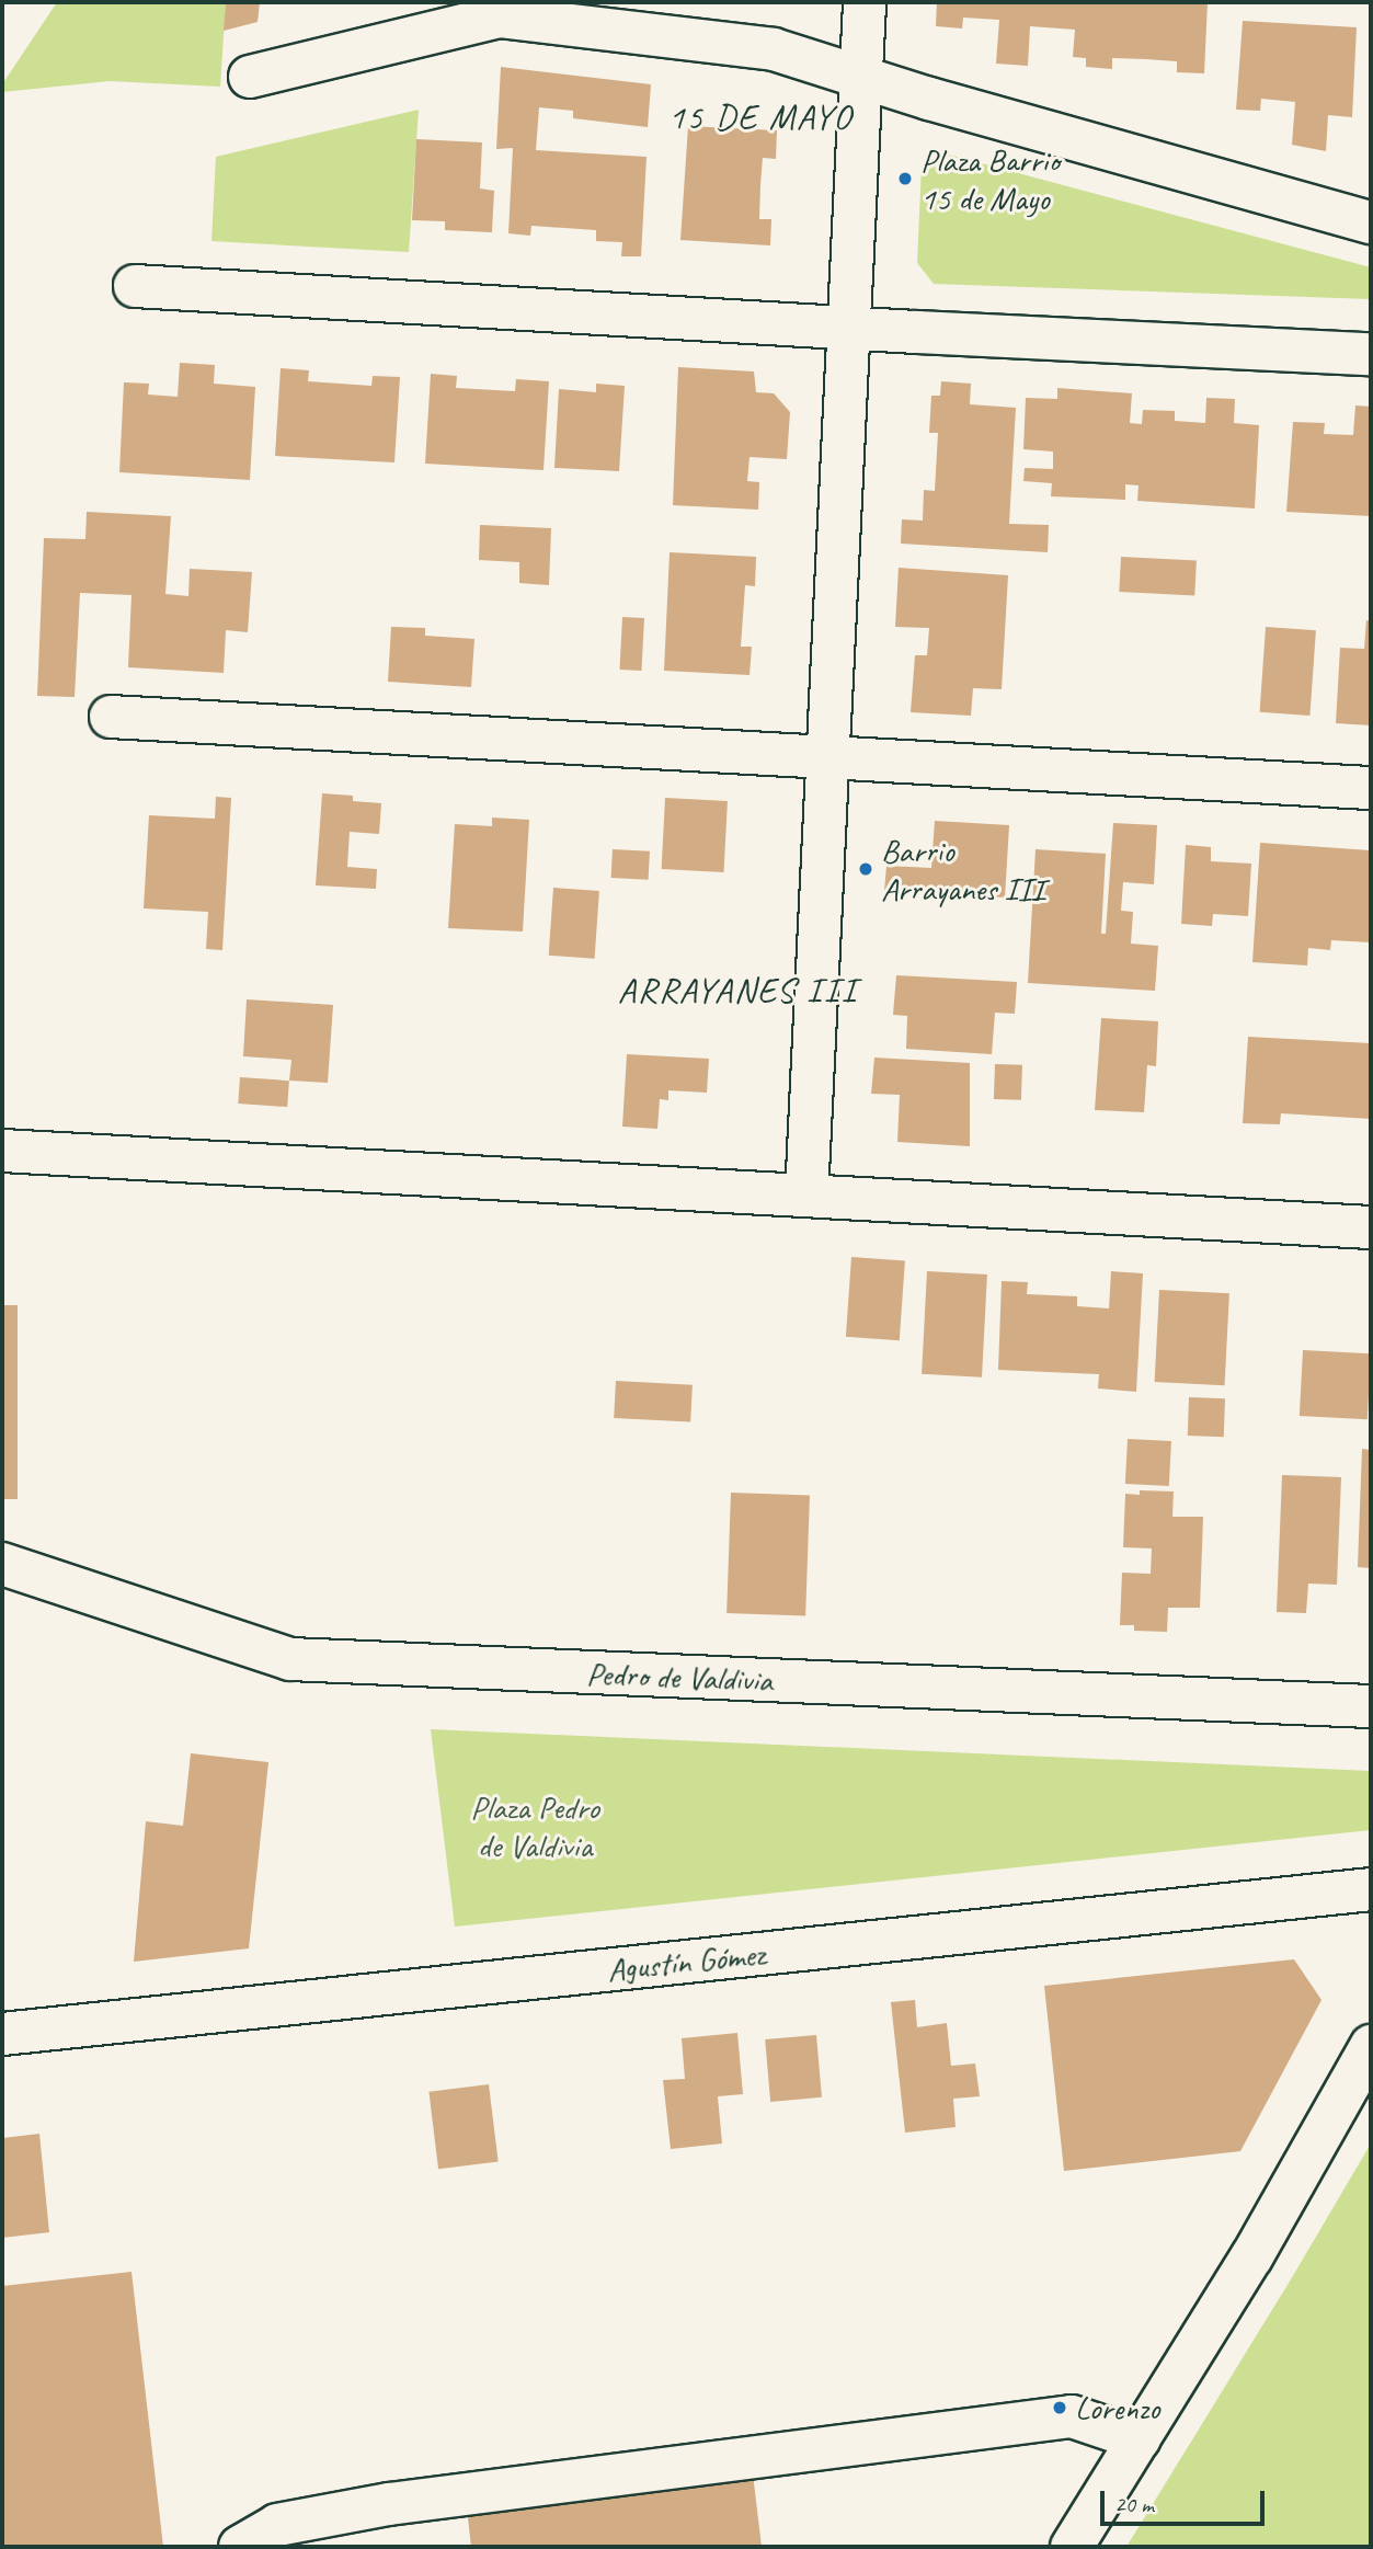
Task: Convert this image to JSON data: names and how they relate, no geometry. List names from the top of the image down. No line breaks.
{"streets":{"street":["Pedro de Valdivia","Agustín Gómez"]},"districts":["15 DE MAYO","ARRAYANES III"],"parks":["Plaza Pedro de Valdivia"],"places":["Plaza Barrio 15 de Mayo","Barrio Arrayanes III","Lorenzo"],"scale_bar":"20 m"}
